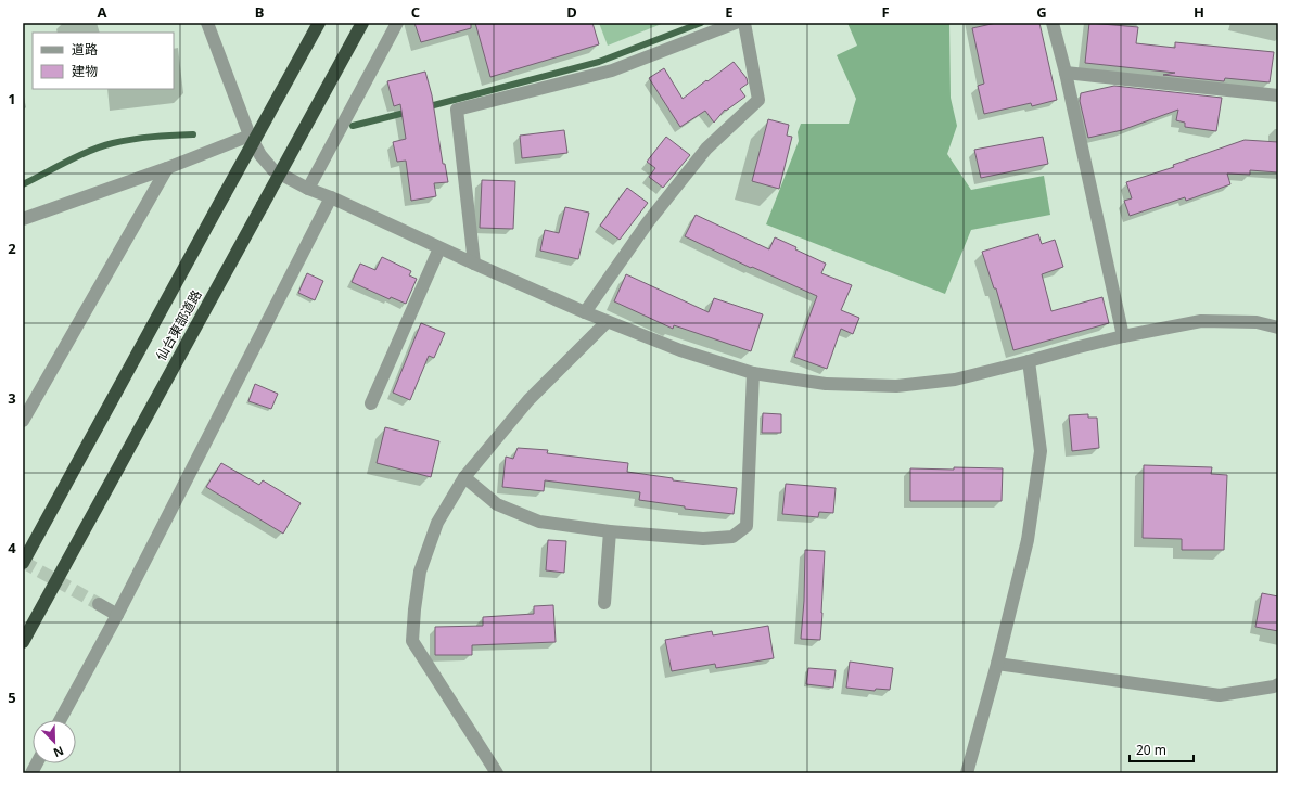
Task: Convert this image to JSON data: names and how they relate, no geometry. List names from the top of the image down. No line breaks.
{"streets":{"highway":["仙台東部道路"]},"legend":["道路","建物"],"scale_bar":"20 m","north":"bottom right","grid":{"columns":["A","B","C","D","E","F","G","H"],"rows":["1","2","3","4","5"]}}
